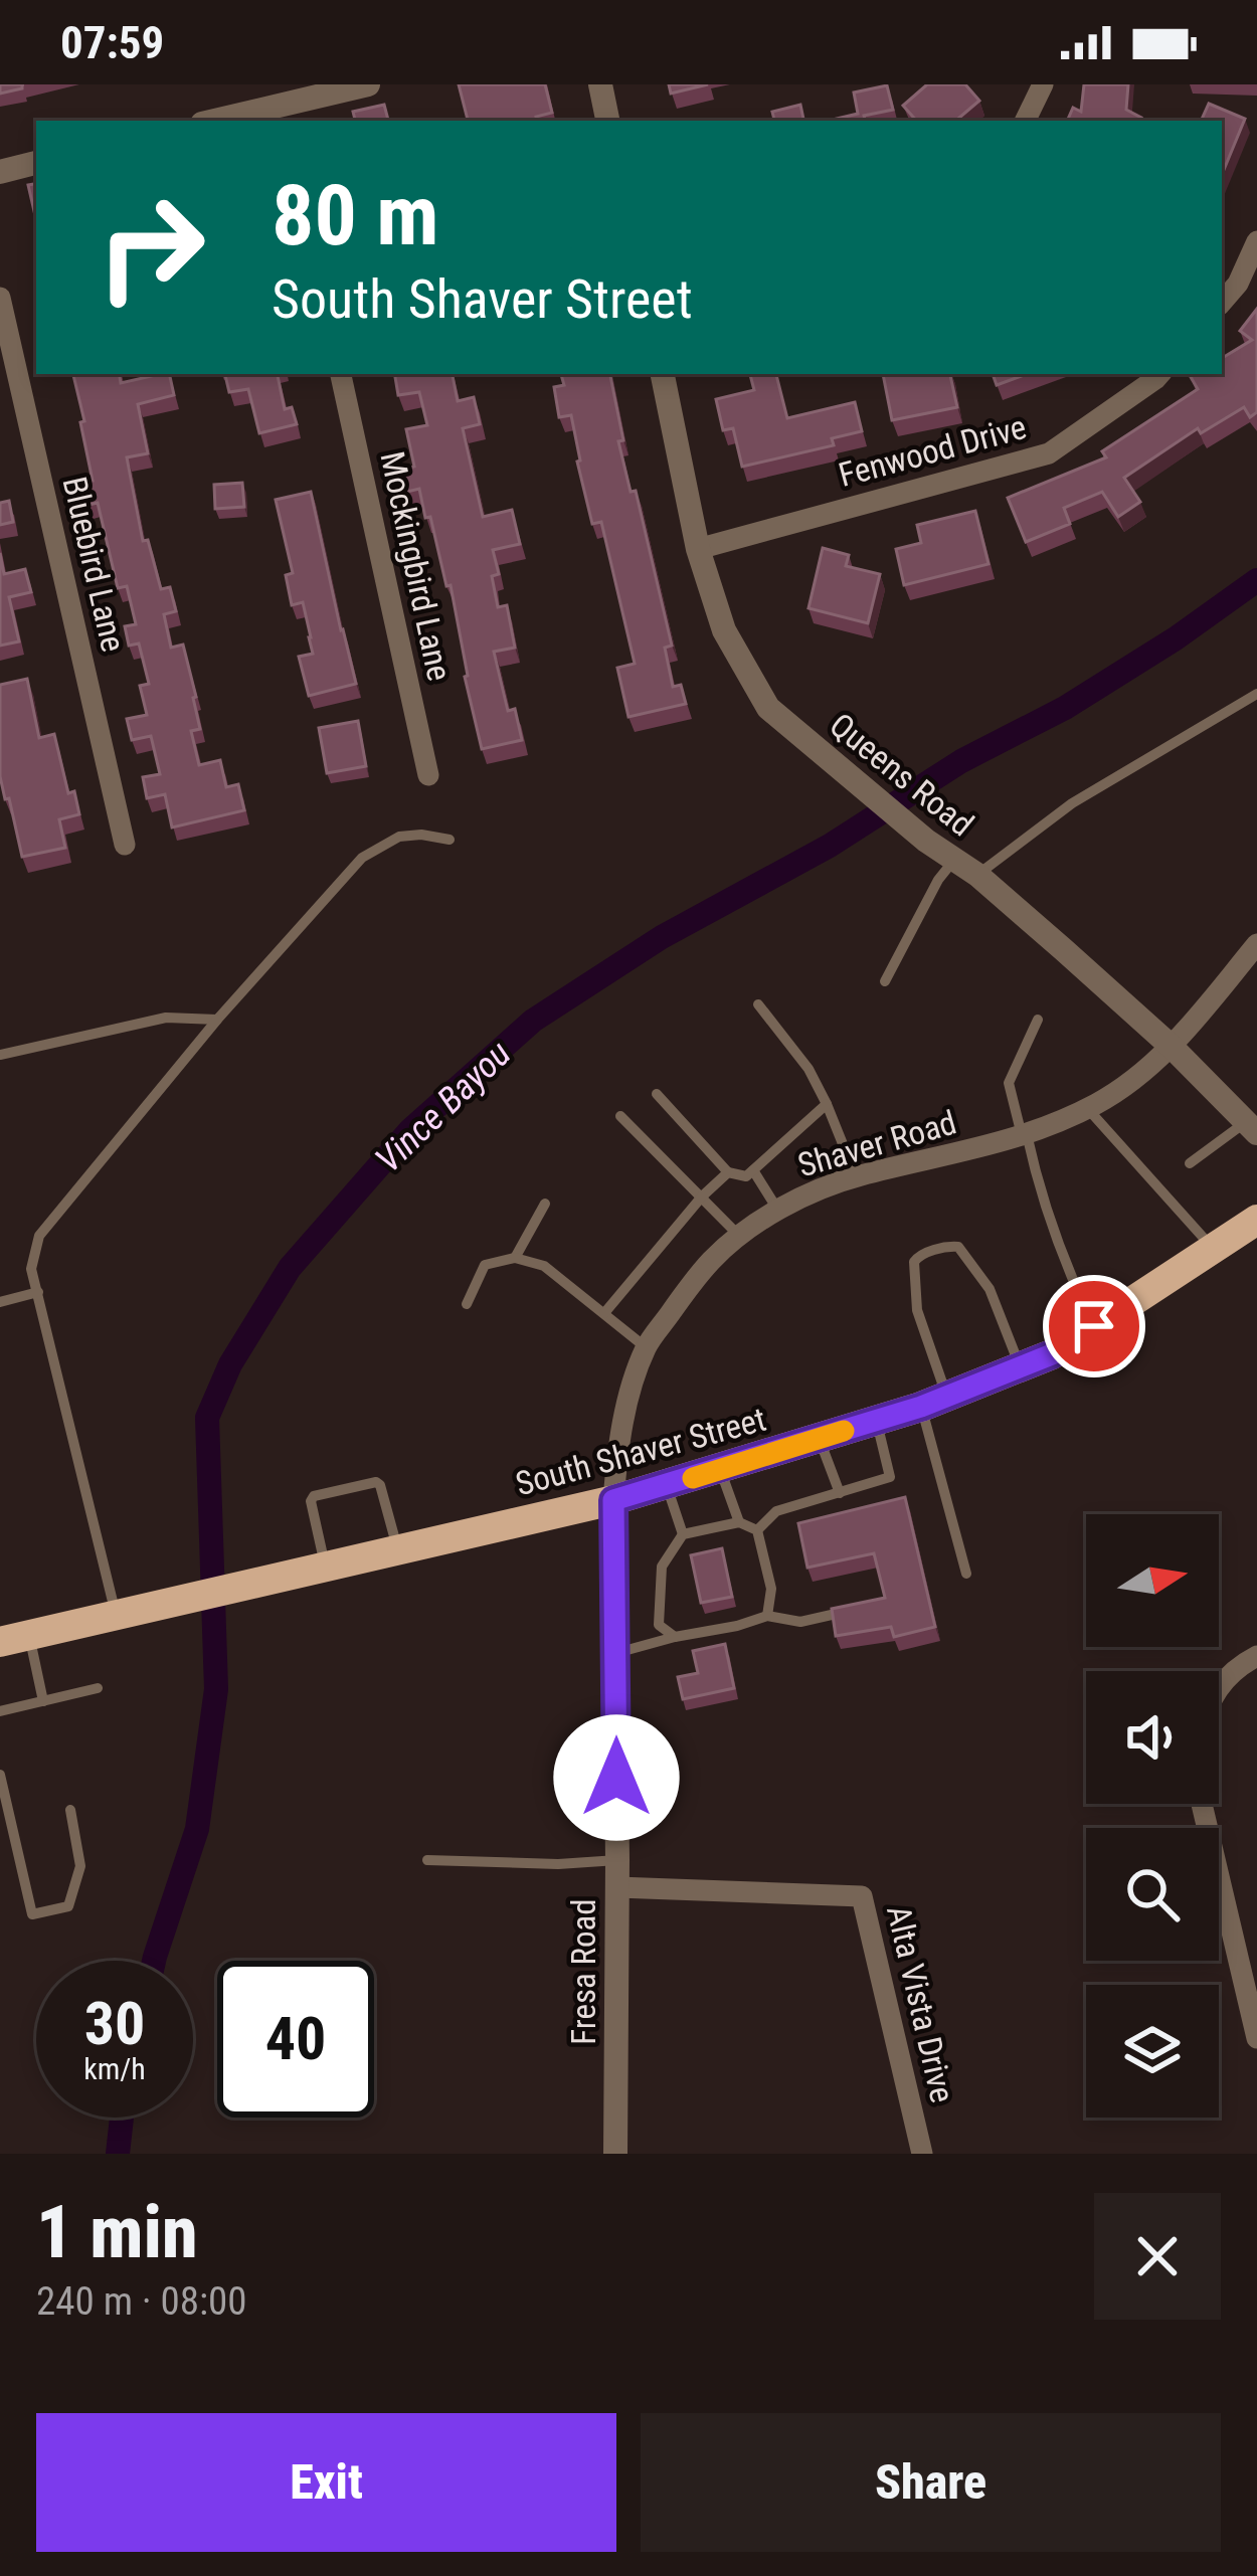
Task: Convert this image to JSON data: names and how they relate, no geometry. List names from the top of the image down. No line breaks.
{"streets":{"main road":["South Shaver Street"],"street":["Fenwood Drive","Bluebird Lane","Mockingbird Lane","Queens Road","Shaver Road","Fresa Road","Alta Vista Drive"]},"crossings":[["Fenwood Drive","Queens Road"],["Queens Road","Shaver Road"],["Shaver Road","South Shaver Street"],["Shaver Road","Fresa Road"],["South Shaver Street","Fresa Road"],["Fresa Road","Alta Vista Drive"]],"water":["Vince Bayou"],"north":"right","page":{"status":"07:59","turn":["80 m","South Shaver Street"],"speed":"30 km/h","limit":"40","heading":["1 min","240 m · 08:00"],"buttons":["Exit","Share"]}}
